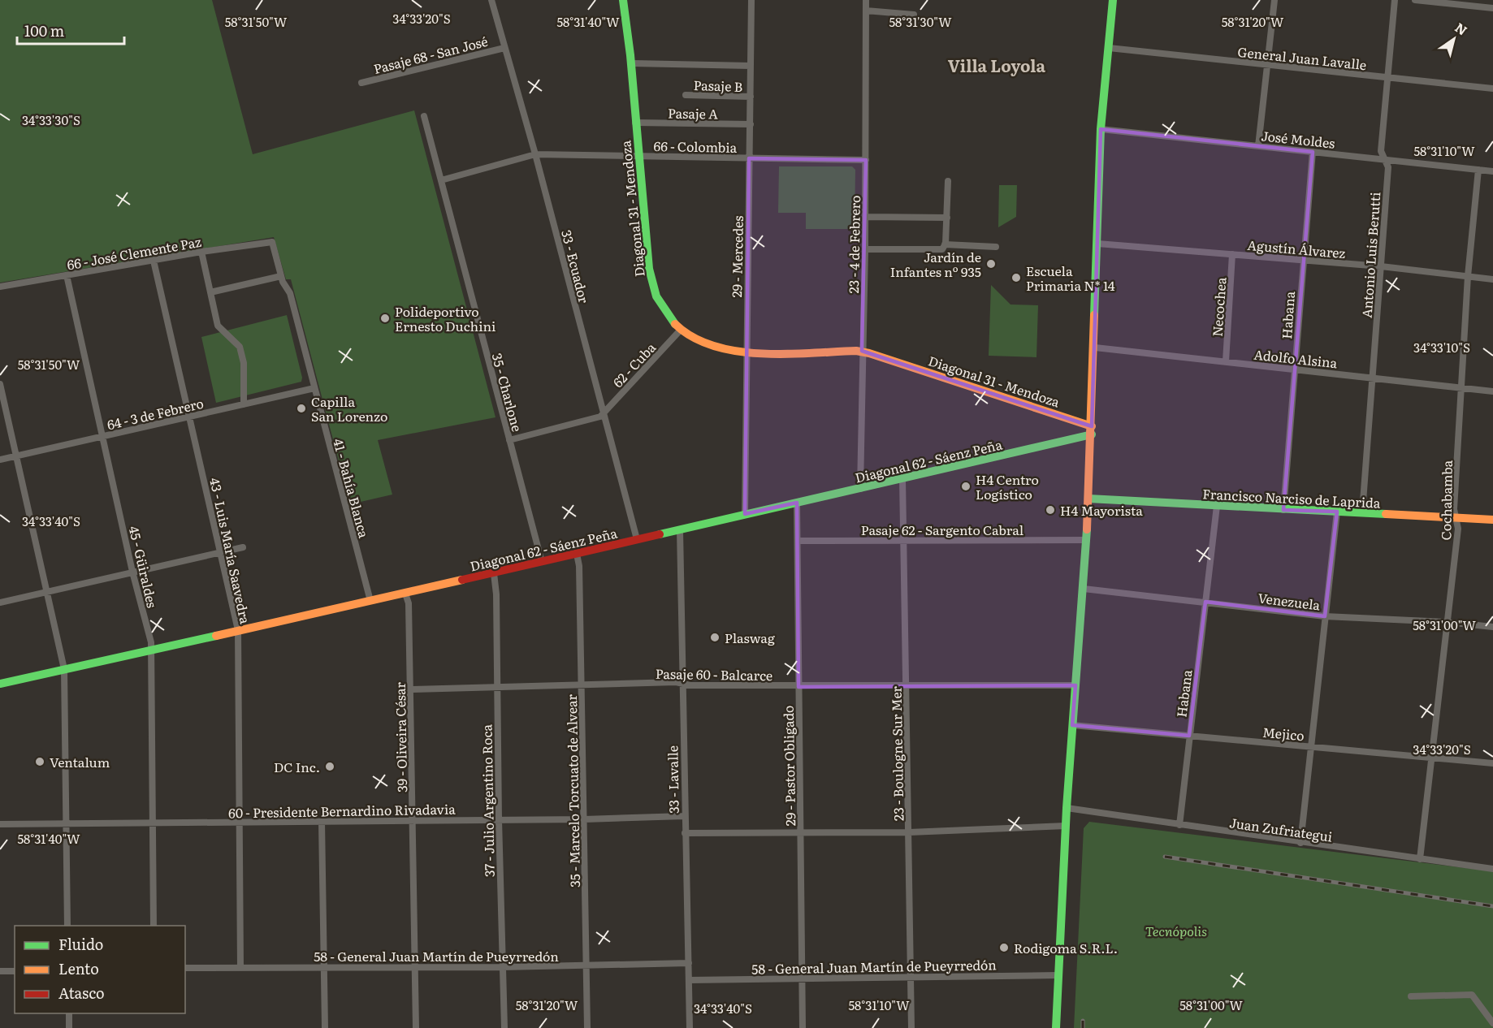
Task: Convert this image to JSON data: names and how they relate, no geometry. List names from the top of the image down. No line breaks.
{"streets":{"street":["Pasaje 68 - San José","General Juan Lavalle","Pasaje B","Pasaje A","José Moldes","66 - Colombia","Diagonal 31 - Mendoza","23 - 4 de Febrero","Agustín Álvarez","66 - José Clemente Paz","Antonio Luis Berutti","29 - Mercedes","33 - Ecuador","Necochea","Habana","Adolfo Alsina","62 - Cuba","35 - Charlone","64 - 3 de Febrero","Diagonal 62 - Sáenz Peña","41 - Bahía Blanca","Francisco Narciso de Laprida","Cochabamba","Pasaje 62 - Sargento Cabral","43 - Luis María Saavedra","45 - Güiraldes","Venezuela","Pasaje 60 - Balcarce","Mejico","39 - Oliveira César","23 - Boulogne Sur Mer","29 - Pastor Obligado","33 - Lavalle","35 - Marcelo Torcuato de Alvear","37 - Julio Argentino Roca","60 - Presidente Bernardino Rivadavia","Juan Zufriategui","58 - General Juan Martín de Pueyrredón"]},"crossings":[["Pasaje 68 - San José","33 - Ecuador"],["General Juan Lavalle","Antonio Luis Berutti"],["Pasaje B","29 - Mercedes"],["Pasaje A","Diagonal 31 - Mendoza"],["Pasaje A","29 - Mercedes"],["José Moldes","Antonio Luis Berutti"],["José Moldes","Habana"],["José Moldes","Cochabamba"],["66 - Colombia","Diagonal 31 - Mendoza"],["66 - Colombia","23 - 4 de Febrero"],["66 - Colombia","29 - Mercedes"],["66 - Colombia","33 - Ecuador"],["66 - Colombia","35 - Charlone"],["Diagonal 31 - Mendoza","23 - 4 de Febrero"],["Diagonal 31 - Mendoza","29 - Mercedes"],["Diagonal 31 - Mendoza","62 - Cuba"],["Diagonal 31 - Mendoza","Diagonal 62 - Sáenz Peña"],["23 - 4 de Febrero","Diagonal 62 - Sáenz Peña"],["Agustín Álvarez","Antonio Luis Berutti"],["Agustín Álvarez","Necochea"],["Agustín Álvarez","Habana"],["Agustín Álvarez","Cochabamba"],["66 - José Clemente Paz","41 - Bahía Blanca"],["66 - José Clemente Paz","43 - Luis María Saavedra"],["66 - José Clemente Paz","45 - Güiraldes"],["Antonio Luis Berutti","Adolfo Alsina"],["Antonio Luis Berutti","Francisco Narciso de Laprida"],["29 - Mercedes","Diagonal 62 - Sáenz Peña"],["33 - Ecuador","62 - Cuba"],["33 - Ecuador","Diagonal 62 - Sáenz Peña"],["Necochea","Adolfo Alsina"],["Habana","Adolfo Alsina"],["Habana","Francisco Narciso de Laprida"],["Habana","Venezuela"],["Habana","Mejico"],["Habana","Juan Zufriategui"],["Adolfo Alsina","Cochabamba"],["35 - Charlone","Diagonal 62 - Sáenz Peña"],["64 - 3 de Febrero","41 - Bahía Blanca"],["64 - 3 de Febrero","43 - Luis María Saavedra"],["64 - 3 de Febrero","45 - Güiraldes"],["Diagonal 62 - Sáenz Peña","41 - Bahía Blanca"],["Diagonal 62 - Sáenz Peña","43 - Luis María Saavedra"],["Diagonal 62 - Sáenz Peña","45 - Güiraldes"],["Diagonal 62 - Sáenz Peña","39 - Oliveira César"],["Diagonal 62 - Sáenz Peña","23 - Boulogne Sur Mer"],["Diagonal 62 - Sáenz Peña","29 - Pastor Obligado"],["Diagonal 62 - Sáenz Peña","33 - Lavalle"],["Diagonal 62 - Sáenz Peña","35 - Marcelo Torcuato de Alvear"],["Diagonal 62 - Sáenz Peña","37 - Julio Argentino Roca"],["Francisco Narciso de Laprida","Cochabamba"],["Cochabamba","Venezuela"],["Cochabamba","Mejico"],["Cochabamba","Juan Zufriategui"],["Pasaje 62 - Sargento Cabral","23 - Boulogne Sur Mer"],["Pasaje 62 - Sargento Cabral","29 - Pastor Obligado"],["43 - Luis María Saavedra","60 - Presidente Bernardino Rivadavia"],["43 - Luis María Saavedra","58 - General Juan Martín de Pueyrredón"],["45 - Güiraldes","60 - Presidente Bernardino Rivadavia"],["Pasaje 60 - Balcarce","39 - Oliveira César"],["Pasaje 60 - Balcarce","23 - Boulogne Sur Mer"],["Pasaje 60 - Balcarce","29 - Pastor Obligado"],["Pasaje 60 - Balcarce","33 - Lavalle"],["Pasaje 60 - Balcarce","35 - Marcelo Torcuato de Alvear"],["Pasaje 60 - Balcarce","37 - Julio Argentino Roca"],["39 - Oliveira César","60 - Presidente Bernardino Rivadavia"],["39 - Oliveira César","58 - General Juan Martín de Pueyrredón"],["23 - Boulogne Sur Mer","58 - General Juan Martín de Pueyrredón"],["29 - Pastor Obligado","58 - General Juan Martín de Pueyrredón"],["33 - Lavalle","60 - Presidente Bernardino Rivadavia"],["33 - Lavalle","58 - General Juan Martín de Pueyrredón"],["35 - Marcelo Torcuato de Alvear","60 - Presidente Bernardino Rivadavia"],["35 - Marcelo Torcuato de Alvear","58 - General Juan Martín de Pueyrredón"],["37 - Julio Argentino Roca","60 - Presidente Bernardino Rivadavia"],["37 - Julio Argentino Roca","58 - General Juan Martín de Pueyrredón"]],"districts":["Villa Loyola"],"parks":["Tecnópolis"],"places":["Jardín de Infantes nº 935","Escuela Primaria N* 14","Polideportivo Ernesto Duchini","Capilla San Lorenzo","H4 Centro Logístico","H4 Mayorista","Plaswag","Ventalum","DC Inc.","Rodigoma S.R.L."],"legend":["Fluido","Lento","Atasco"],"scale_bar":"100 m","north":"top right","coordinates":["34°33'20\"S","58°31'50\"W","58°31'40\"W","58°31'30\"W","58°31'20\"W","34°33'30\"S","58°31'10\"W","34°33'10\"S","34°33'40\"S","58°31'00\"W"]}
